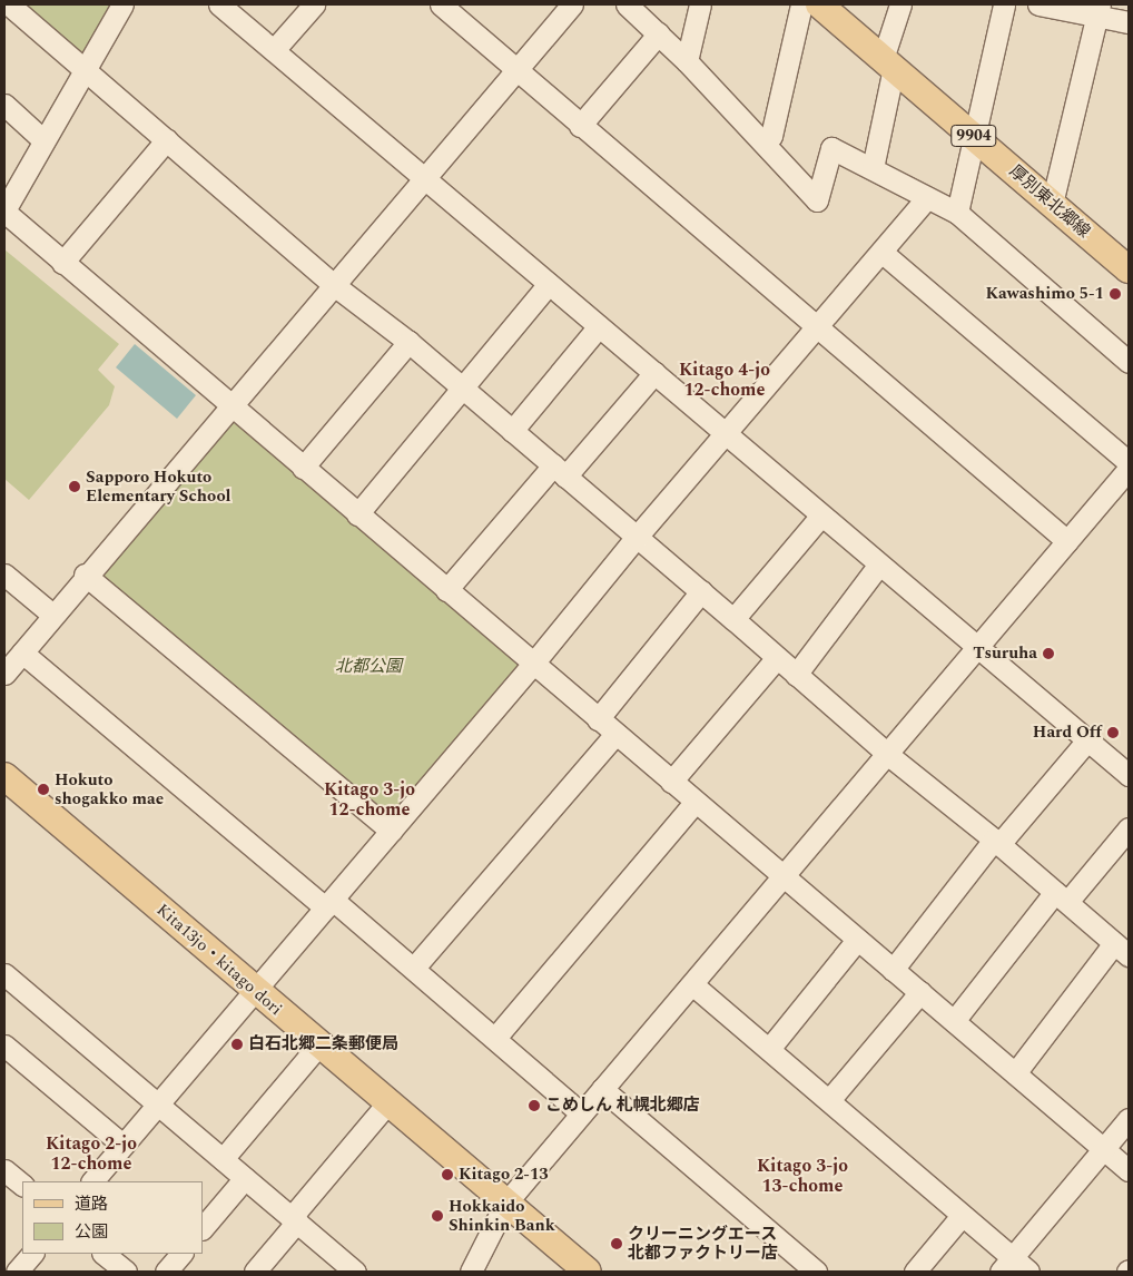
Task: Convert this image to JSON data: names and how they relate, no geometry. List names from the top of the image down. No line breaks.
{"streets":{"main road":["9904","厚別東北郷線","Kita13jo・kitago dori"]},"districts":["Kitago 4-jo 12-chome","Kitago 3-jo 12-chome","Kitago 2-jo 12-chome","Kitago 3-jo 13-chome"],"parks":["北都公園"],"places":["Kawashimo 5-1","Sapporo Hokuto Elementary School","Tsuruha","Hard Off","Hokuto shogakko mae","白石北郷二条郵便局","こめしん 札幌北郷店","Kitago 2-13","Hokkaido Shinkin Bank","クリーニングエース 北都ファクトリー店"],"legend":["道路","公園"]}
